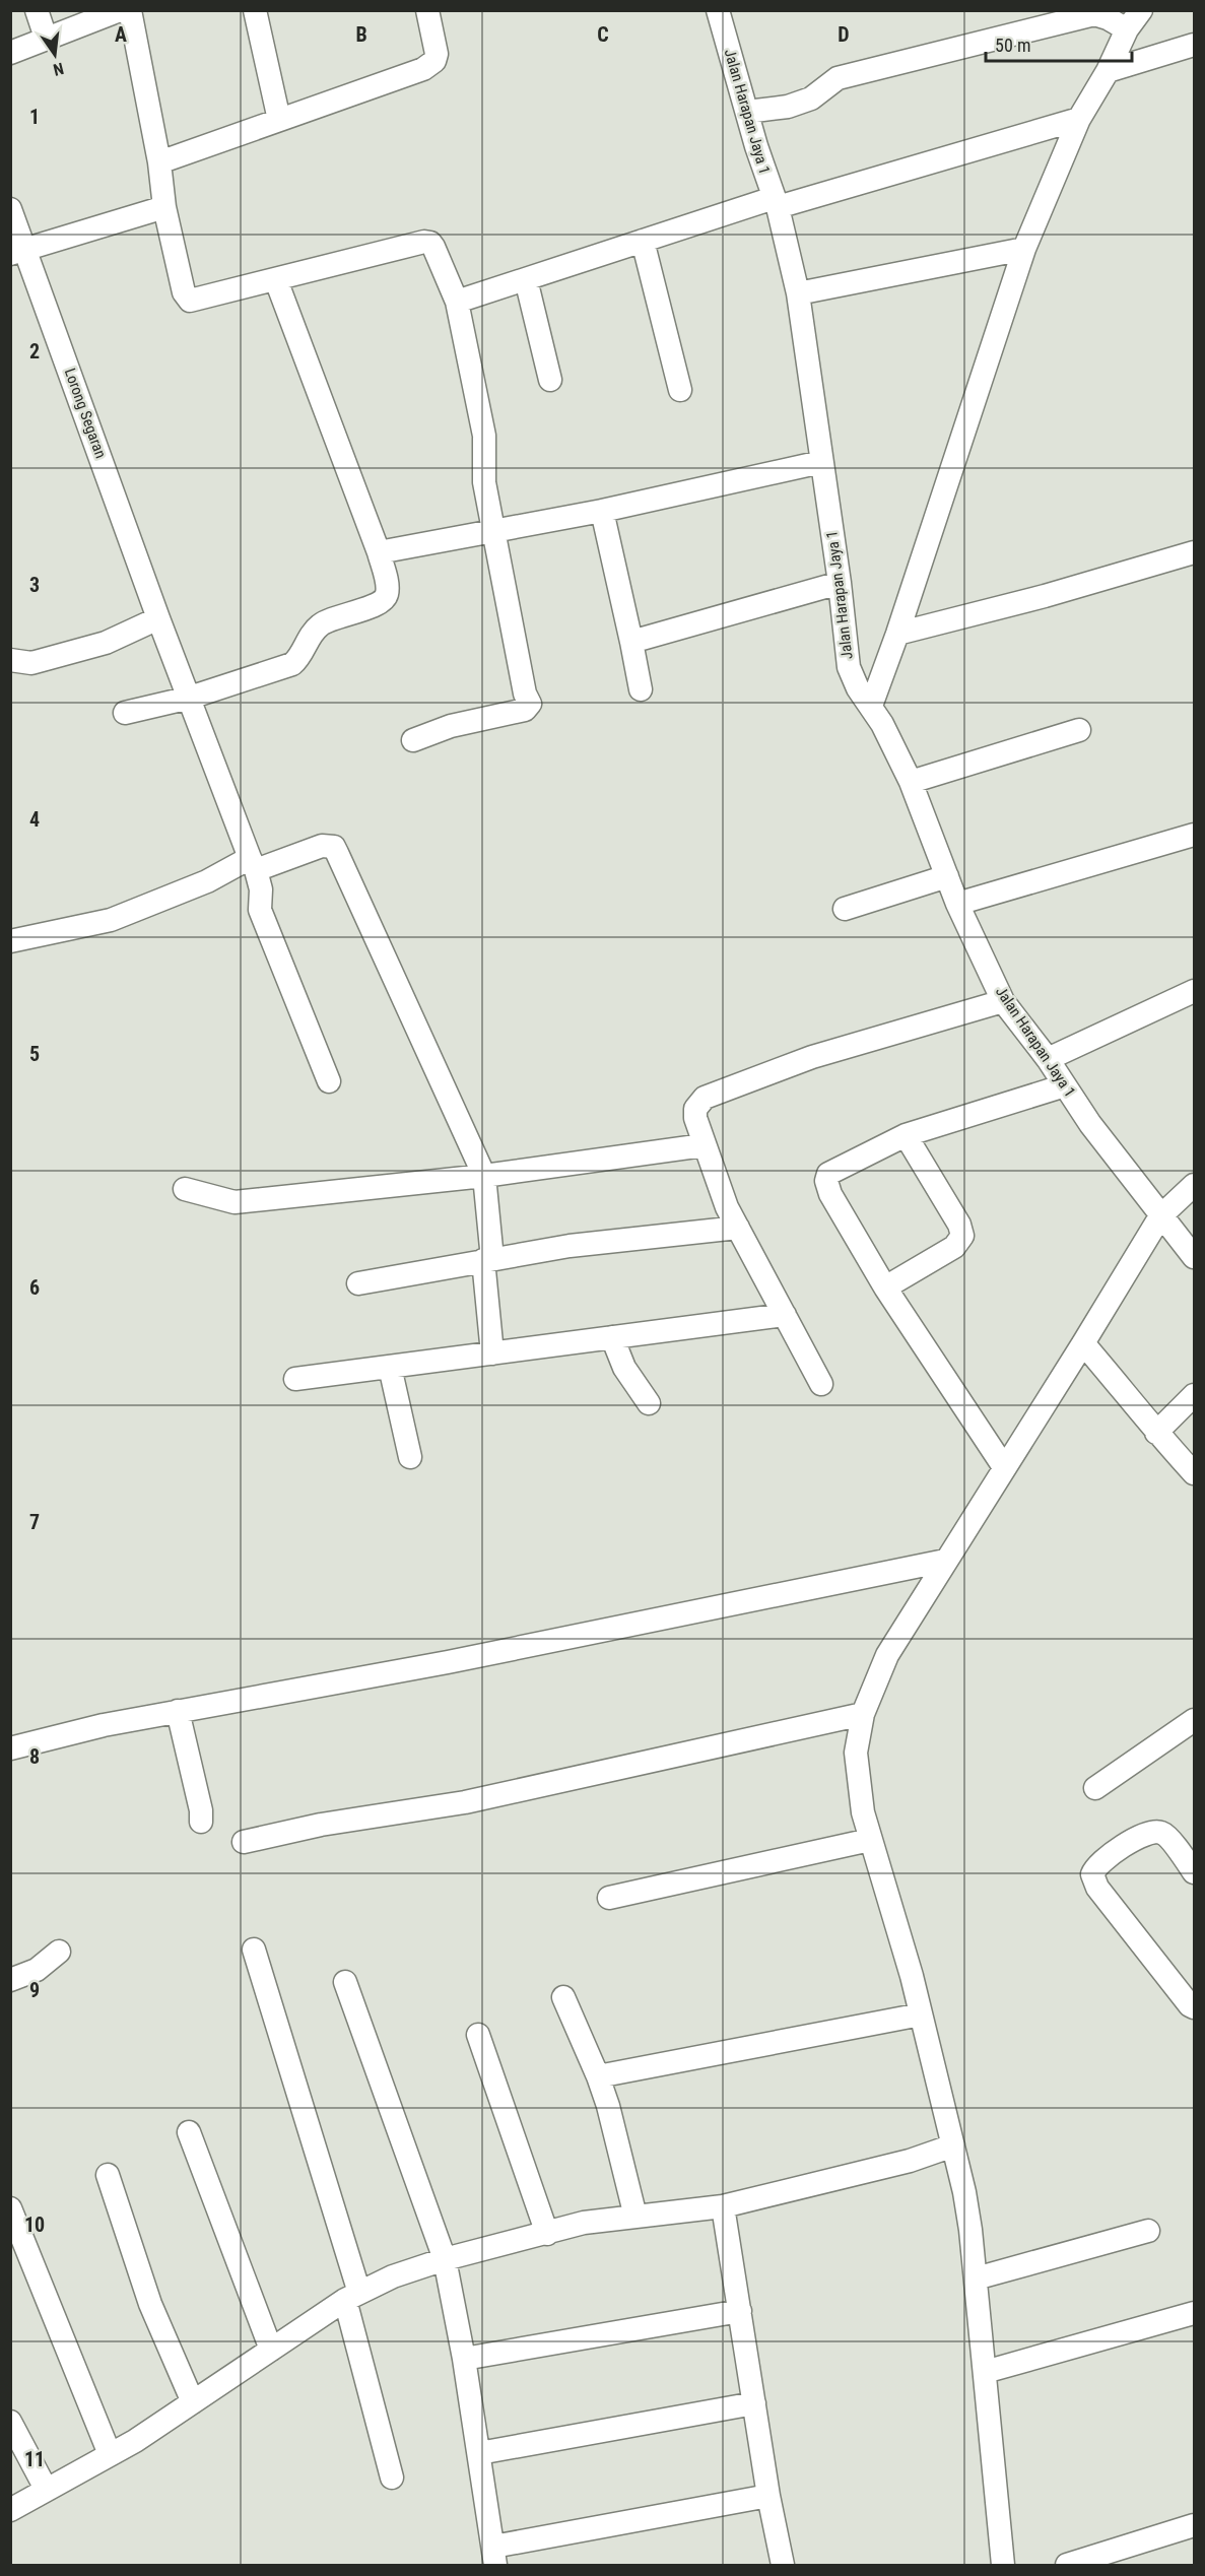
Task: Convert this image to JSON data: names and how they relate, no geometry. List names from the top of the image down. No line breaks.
{"streets":{"street":["Jalan Harapan Jaya 1","Lorong Segaran"]},"scale_bar":"50 m","north":"bottom","grid":{"columns":["A","B","C","D"],"rows":["1","2","3","4","5","6","7","8","9","10","11"]}}
